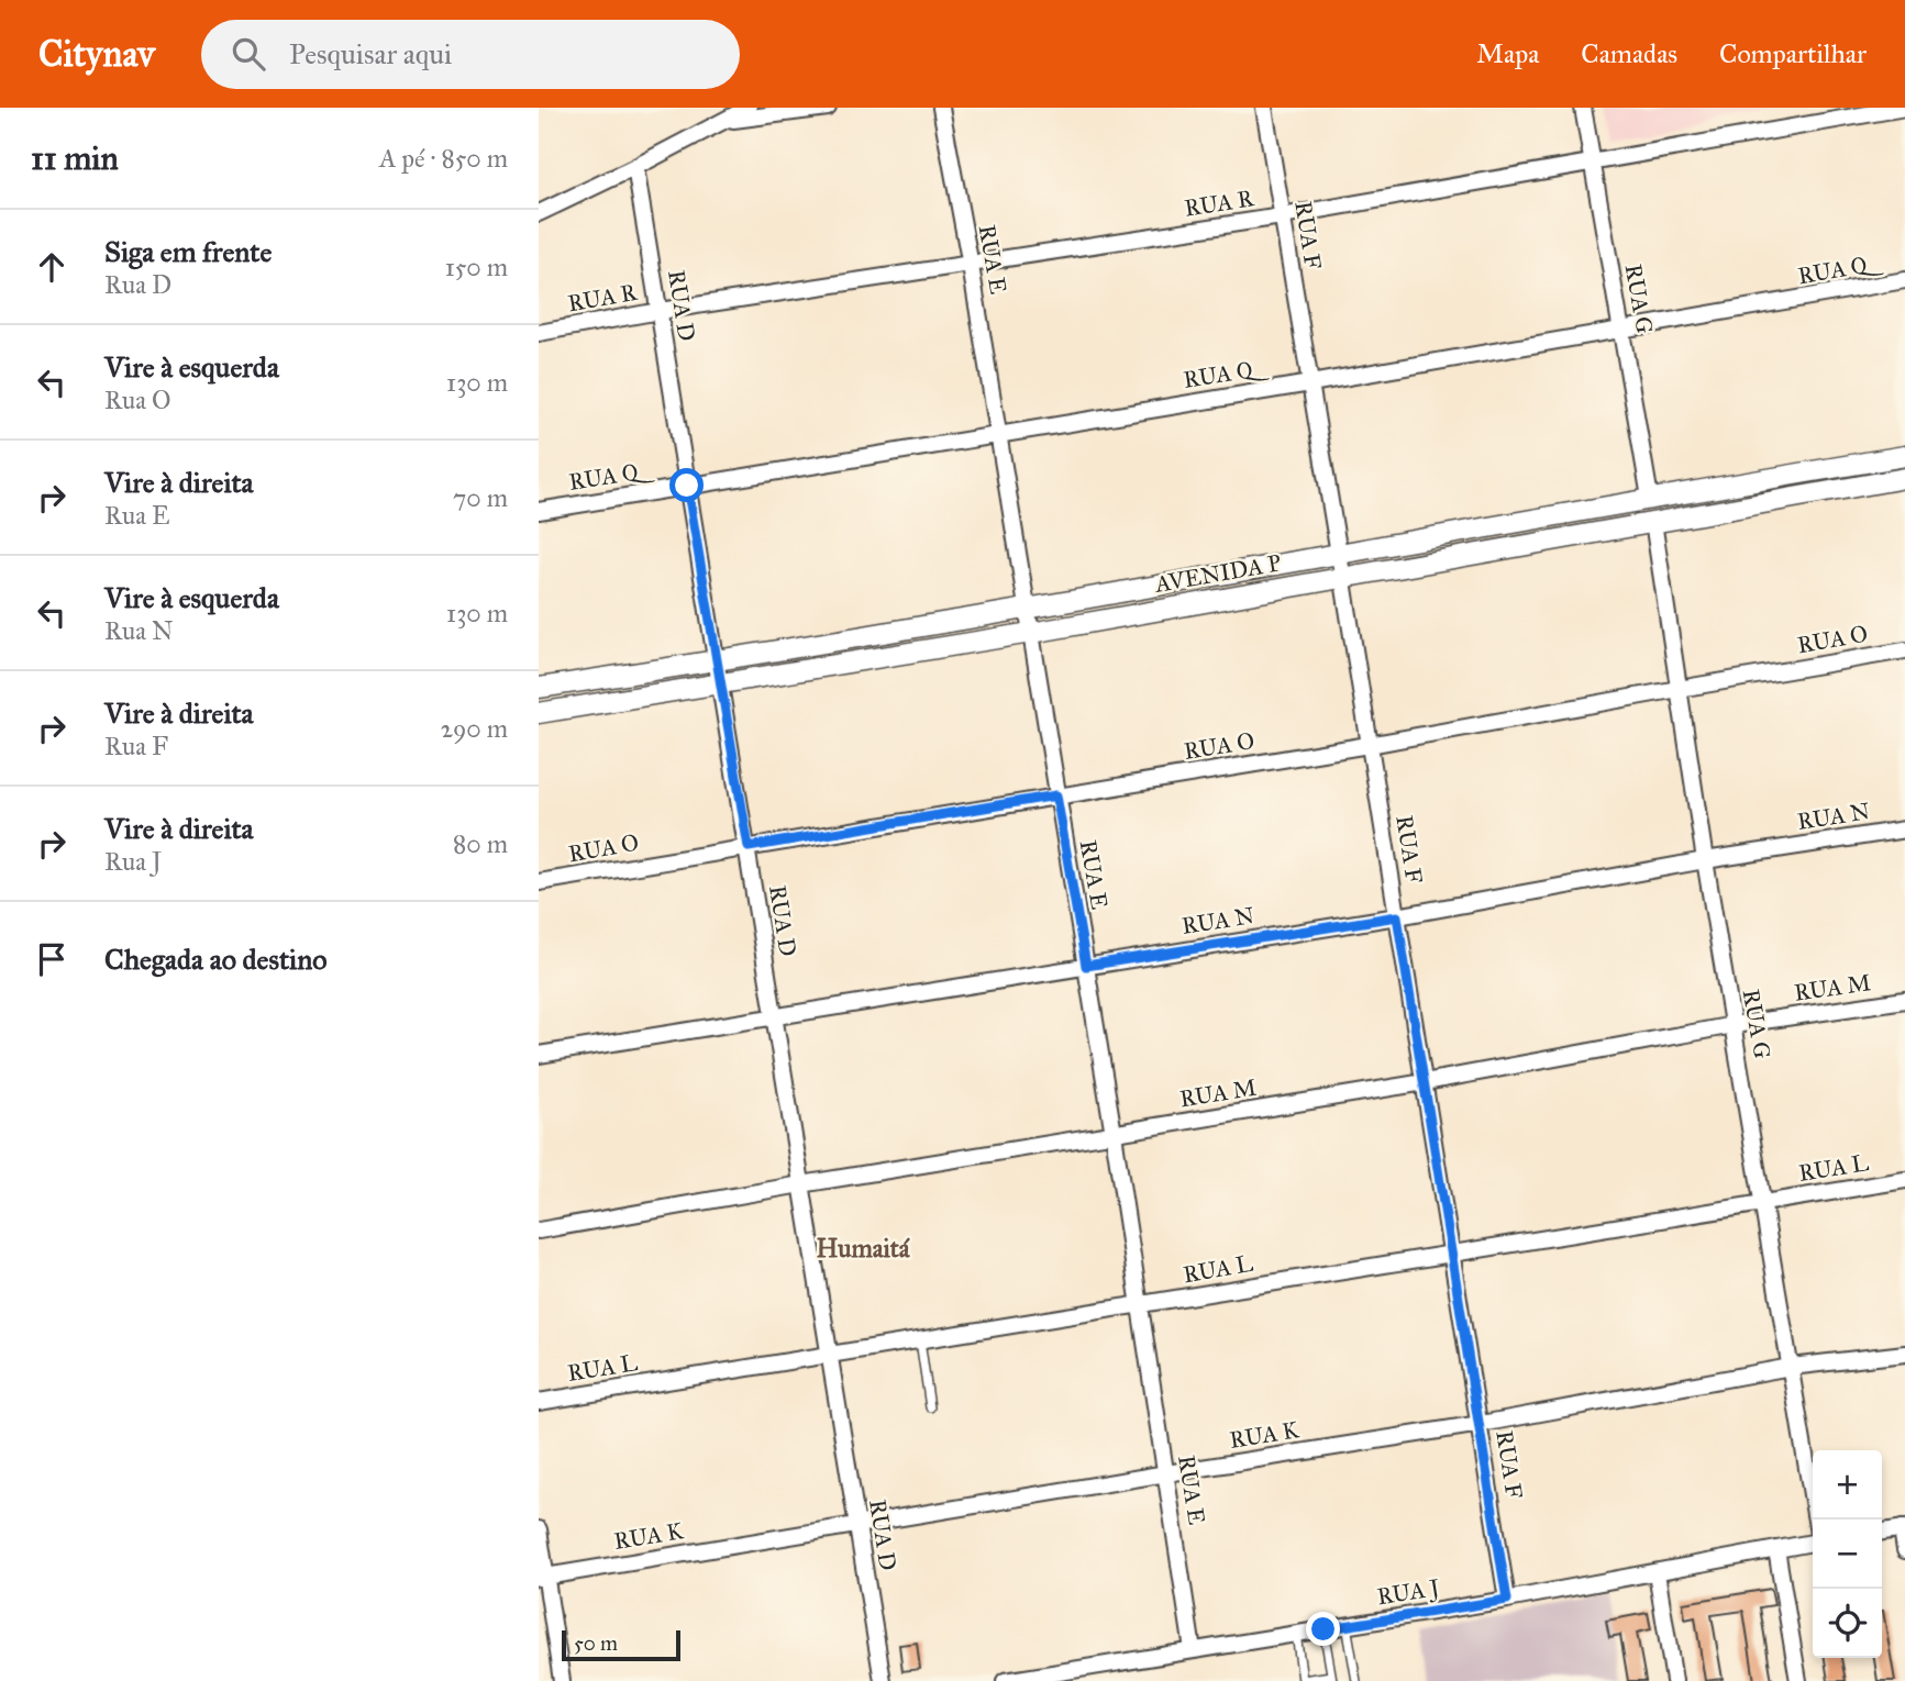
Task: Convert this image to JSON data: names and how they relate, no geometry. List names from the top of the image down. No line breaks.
{"streets":{"street":["RUA R","RUA F","RUA E","RUA Q","RUA G","RUA D","AVENIDA P","RUA O","RUA N","RUA M","RUA L","RUA K","RUA J"]},"crossings":[["RUA R","RUA F"],["RUA R","RUA E"],["RUA R","RUA G"],["RUA R","RUA D"],["RUA F","RUA Q"],["RUA F","AVENIDA P"],["RUA F","RUA O"],["RUA F","RUA N"],["RUA F","RUA M"],["RUA F","RUA L"],["RUA F","RUA K"],["RUA F","RUA J"],["RUA E","RUA Q"],["RUA E","AVENIDA P"],["RUA E","RUA O"],["RUA E","RUA N"],["RUA E","RUA M"],["RUA E","RUA L"],["RUA E","RUA K"],["RUA E","RUA J"],["RUA Q","RUA G"],["RUA Q","RUA D"],["RUA G","AVENIDA P"],["RUA G","RUA O"],["RUA G","RUA N"],["RUA G","RUA M"],["RUA G","RUA L"],["RUA G","RUA K"],["RUA D","AVENIDA P"],["RUA D","RUA O"],["RUA D","RUA N"],["RUA D","RUA M"],["RUA D","RUA L"],["RUA D","RUA K"]],"districts":["Humaitá"],"scale_bar":"50 m","page":{"header":"Citynav","search":"Pesquisar aqui","nav":["Mapa","Camadas","Compartilhar"],"heading":["11 min","A pé · 850 m"],"list":[["Siga em frente","Rua D","150 m"],["Vire à esquerda","Rua O","130 m"],["Vire à direita","Rua E","70 m"],["Vire à esquerda","Rua N","130 m"],["Vire à direita","Rua F","290 m"],["Vire à direita","Rua J","80 m"],"Chegada ao destino"],"map_buttons":["+","−"],"scale":"50 m"}}
